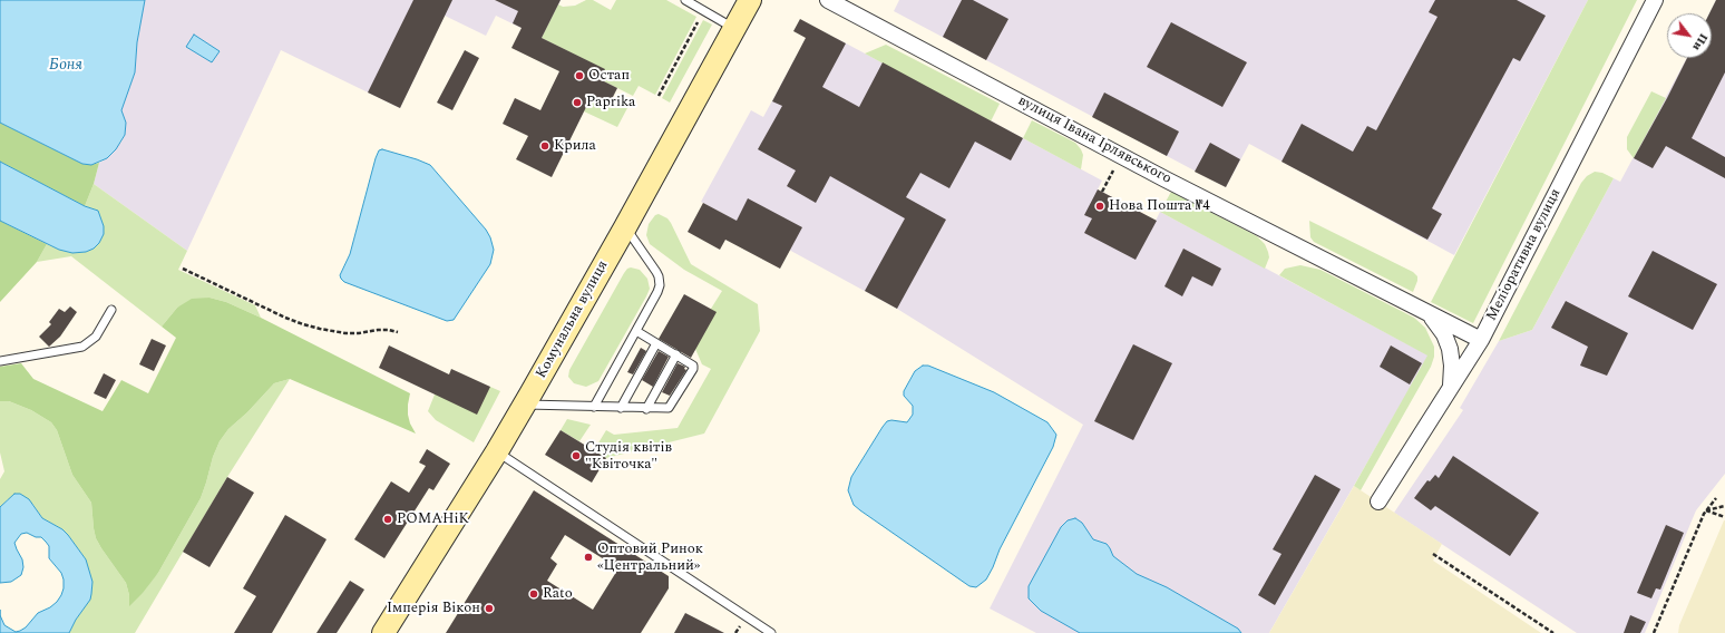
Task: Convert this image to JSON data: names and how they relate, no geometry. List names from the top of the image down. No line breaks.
{"streets":{"main road":["Комунальна вулиця"],"street":["вулиця Івана Ірлявського","Меліоративна вулиця"]},"crossings":[["вулиця Івана Ірлявського","Меліоративна вулиця"]],"water":["Боня"],"places":["Остап","Paprika","Крила","Нова Пошта №4","Студія квітів \"Квіточка\"","РОМАНіК","Оптовий Ринок «Центральний»","Rato","Імперія Вікон"],"north":"bottom right"}
